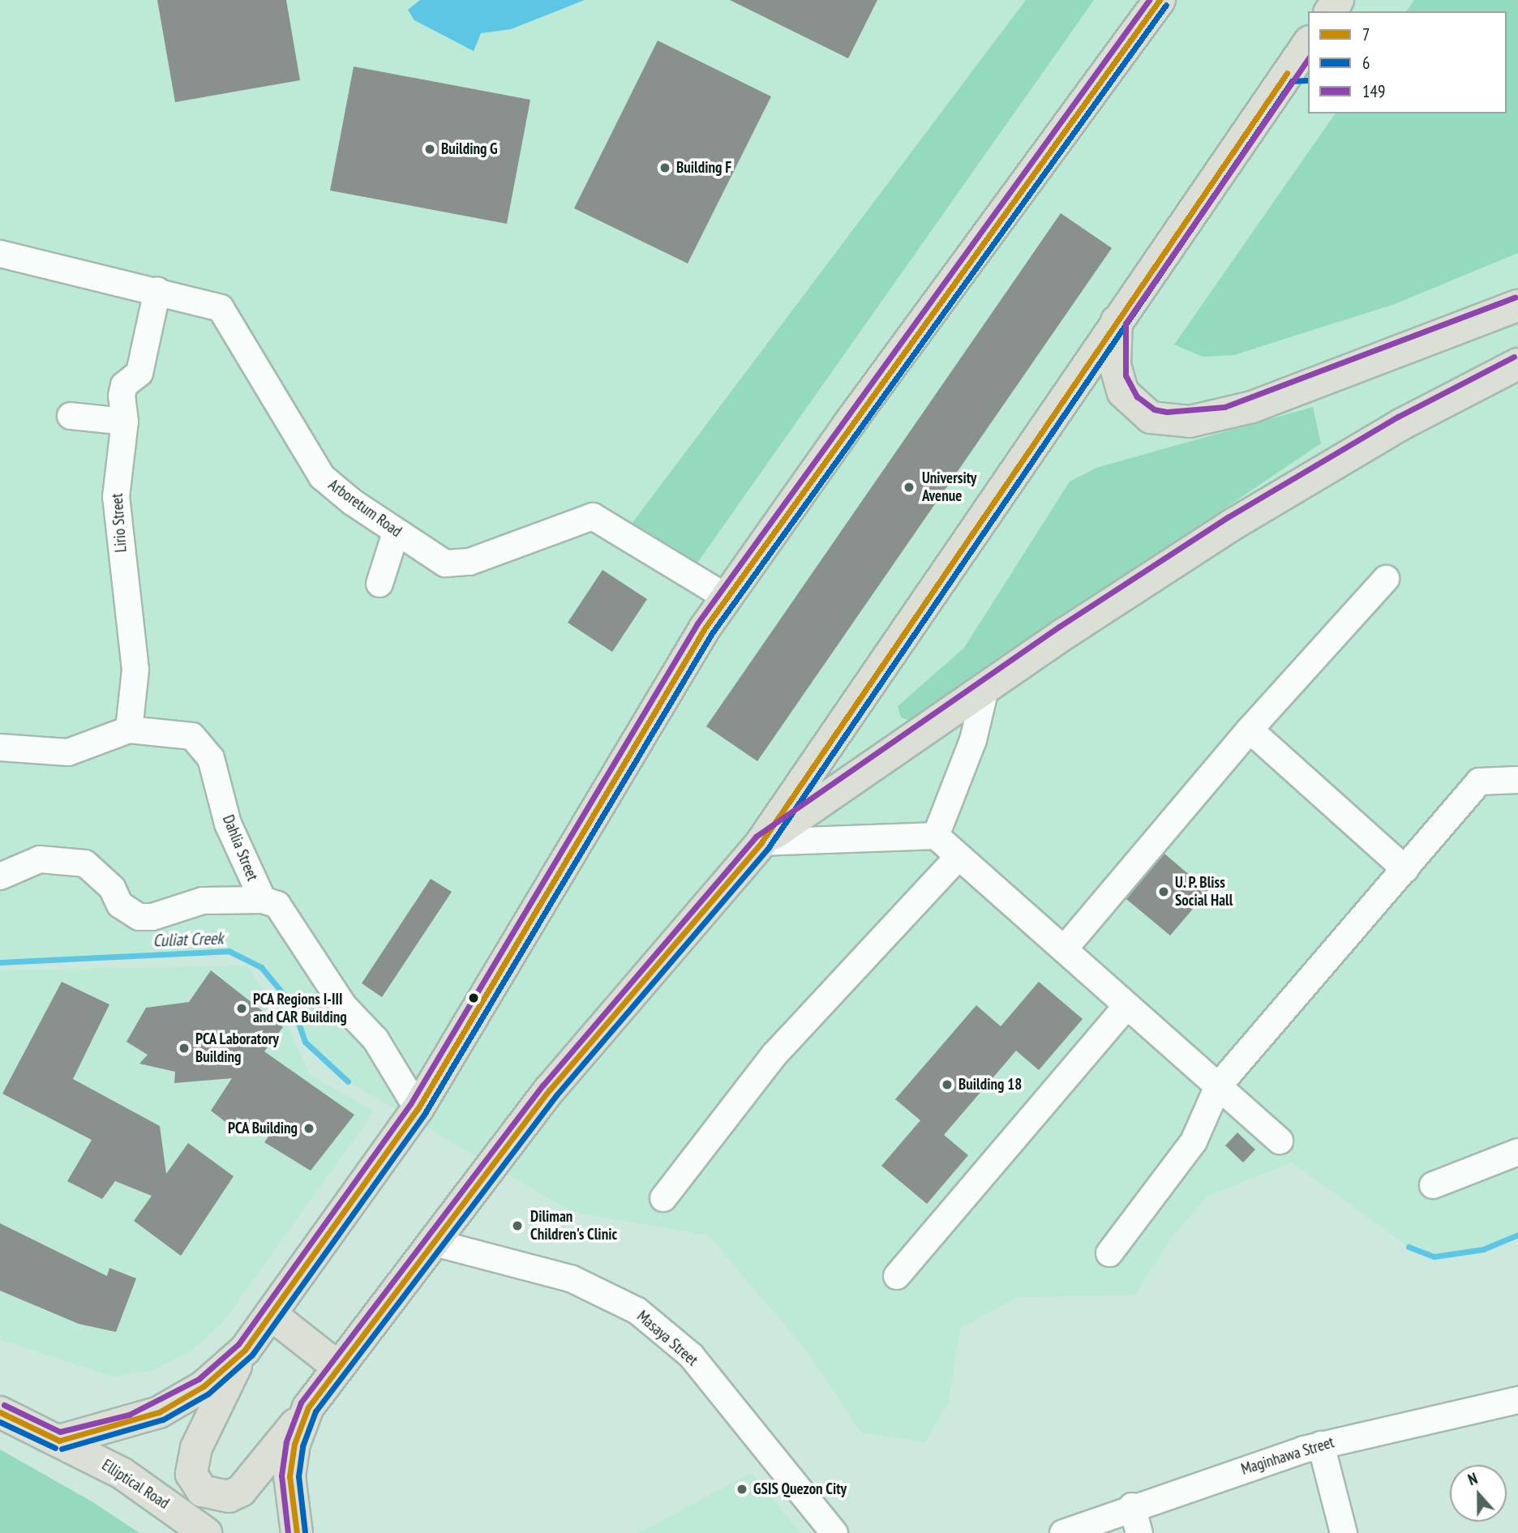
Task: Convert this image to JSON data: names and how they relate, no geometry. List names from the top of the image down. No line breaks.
{"streets":{"main road":["Elliptical Road"],"street":["Arboretum Road","Lirio Street","Dahlia Street","Masaya Street","Maginhawa Street"]},"crossings":[["Arboretum Road","Lirio Street"],["Lirio Street","Dahlia Street"]],"water":["Culiat Creek"],"places":["Building G","Building F","University Avenue","U. P. Bliss Social Hall","PCA Regions I-III and CAR Building","PCA Laboratory Building","Building 18","PCA Building","Diliman Children's Clinic","GSIS Quezon City"],"lines":["transit line 7","transit line 149","transit line 6"],"legend":["7","6","149"],"north":"top"}
